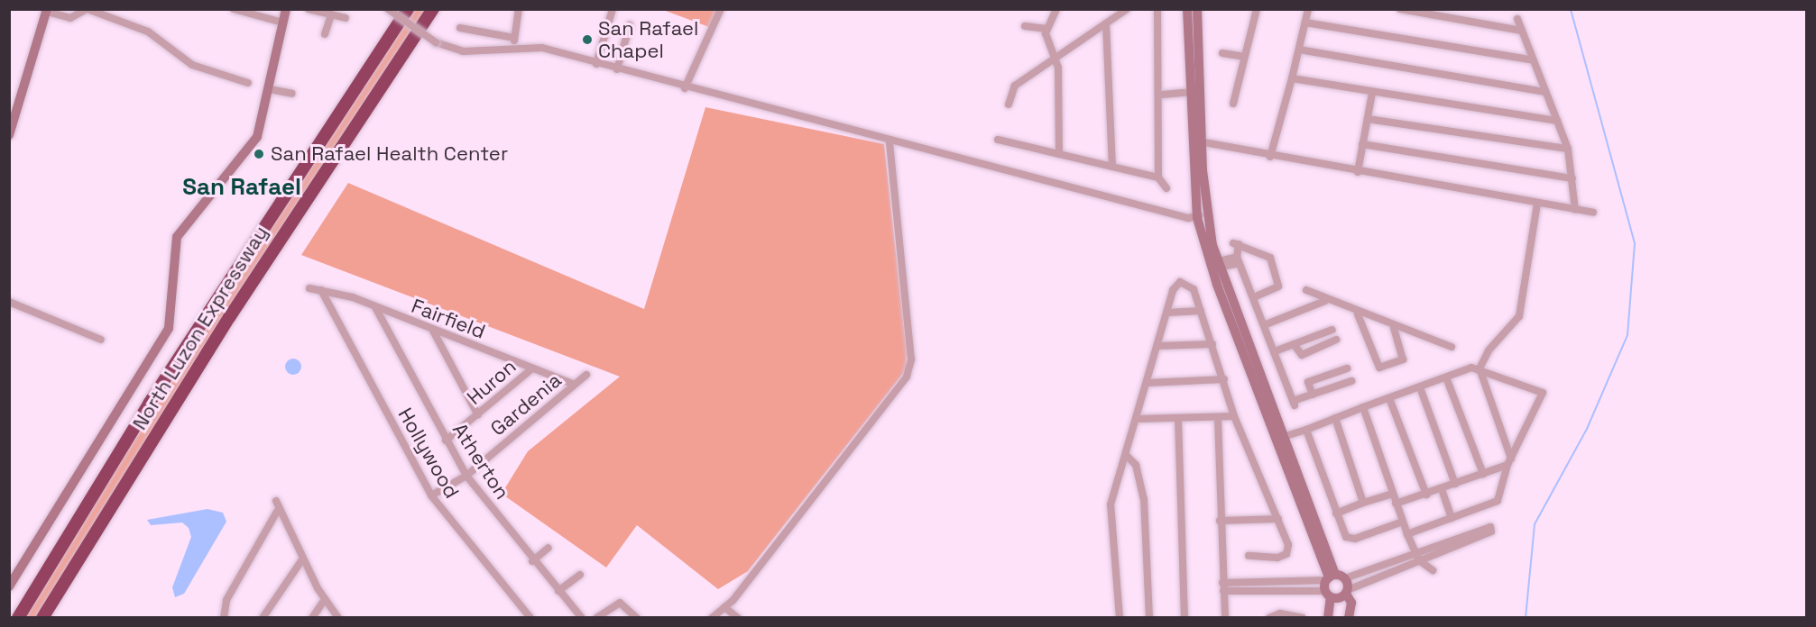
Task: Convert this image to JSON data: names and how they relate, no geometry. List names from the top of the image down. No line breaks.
{"streets":{"highway":["North Luzon Expressway"],"street":["Fairfield","Huron","Gardenia","Hollywood","Atherton"]},"crossings":[["Fairfield","Huron"],["Fairfield","Gardenia"],["Fairfield","Hollywood"],["Fairfield","Atherton"],["Huron","Atherton"],["Gardenia","Hollywood"],["Gardenia","Atherton"]],"districts":["San Rafael"],"places":["San Rafael Chapel","San Rafael Health Center"]}
